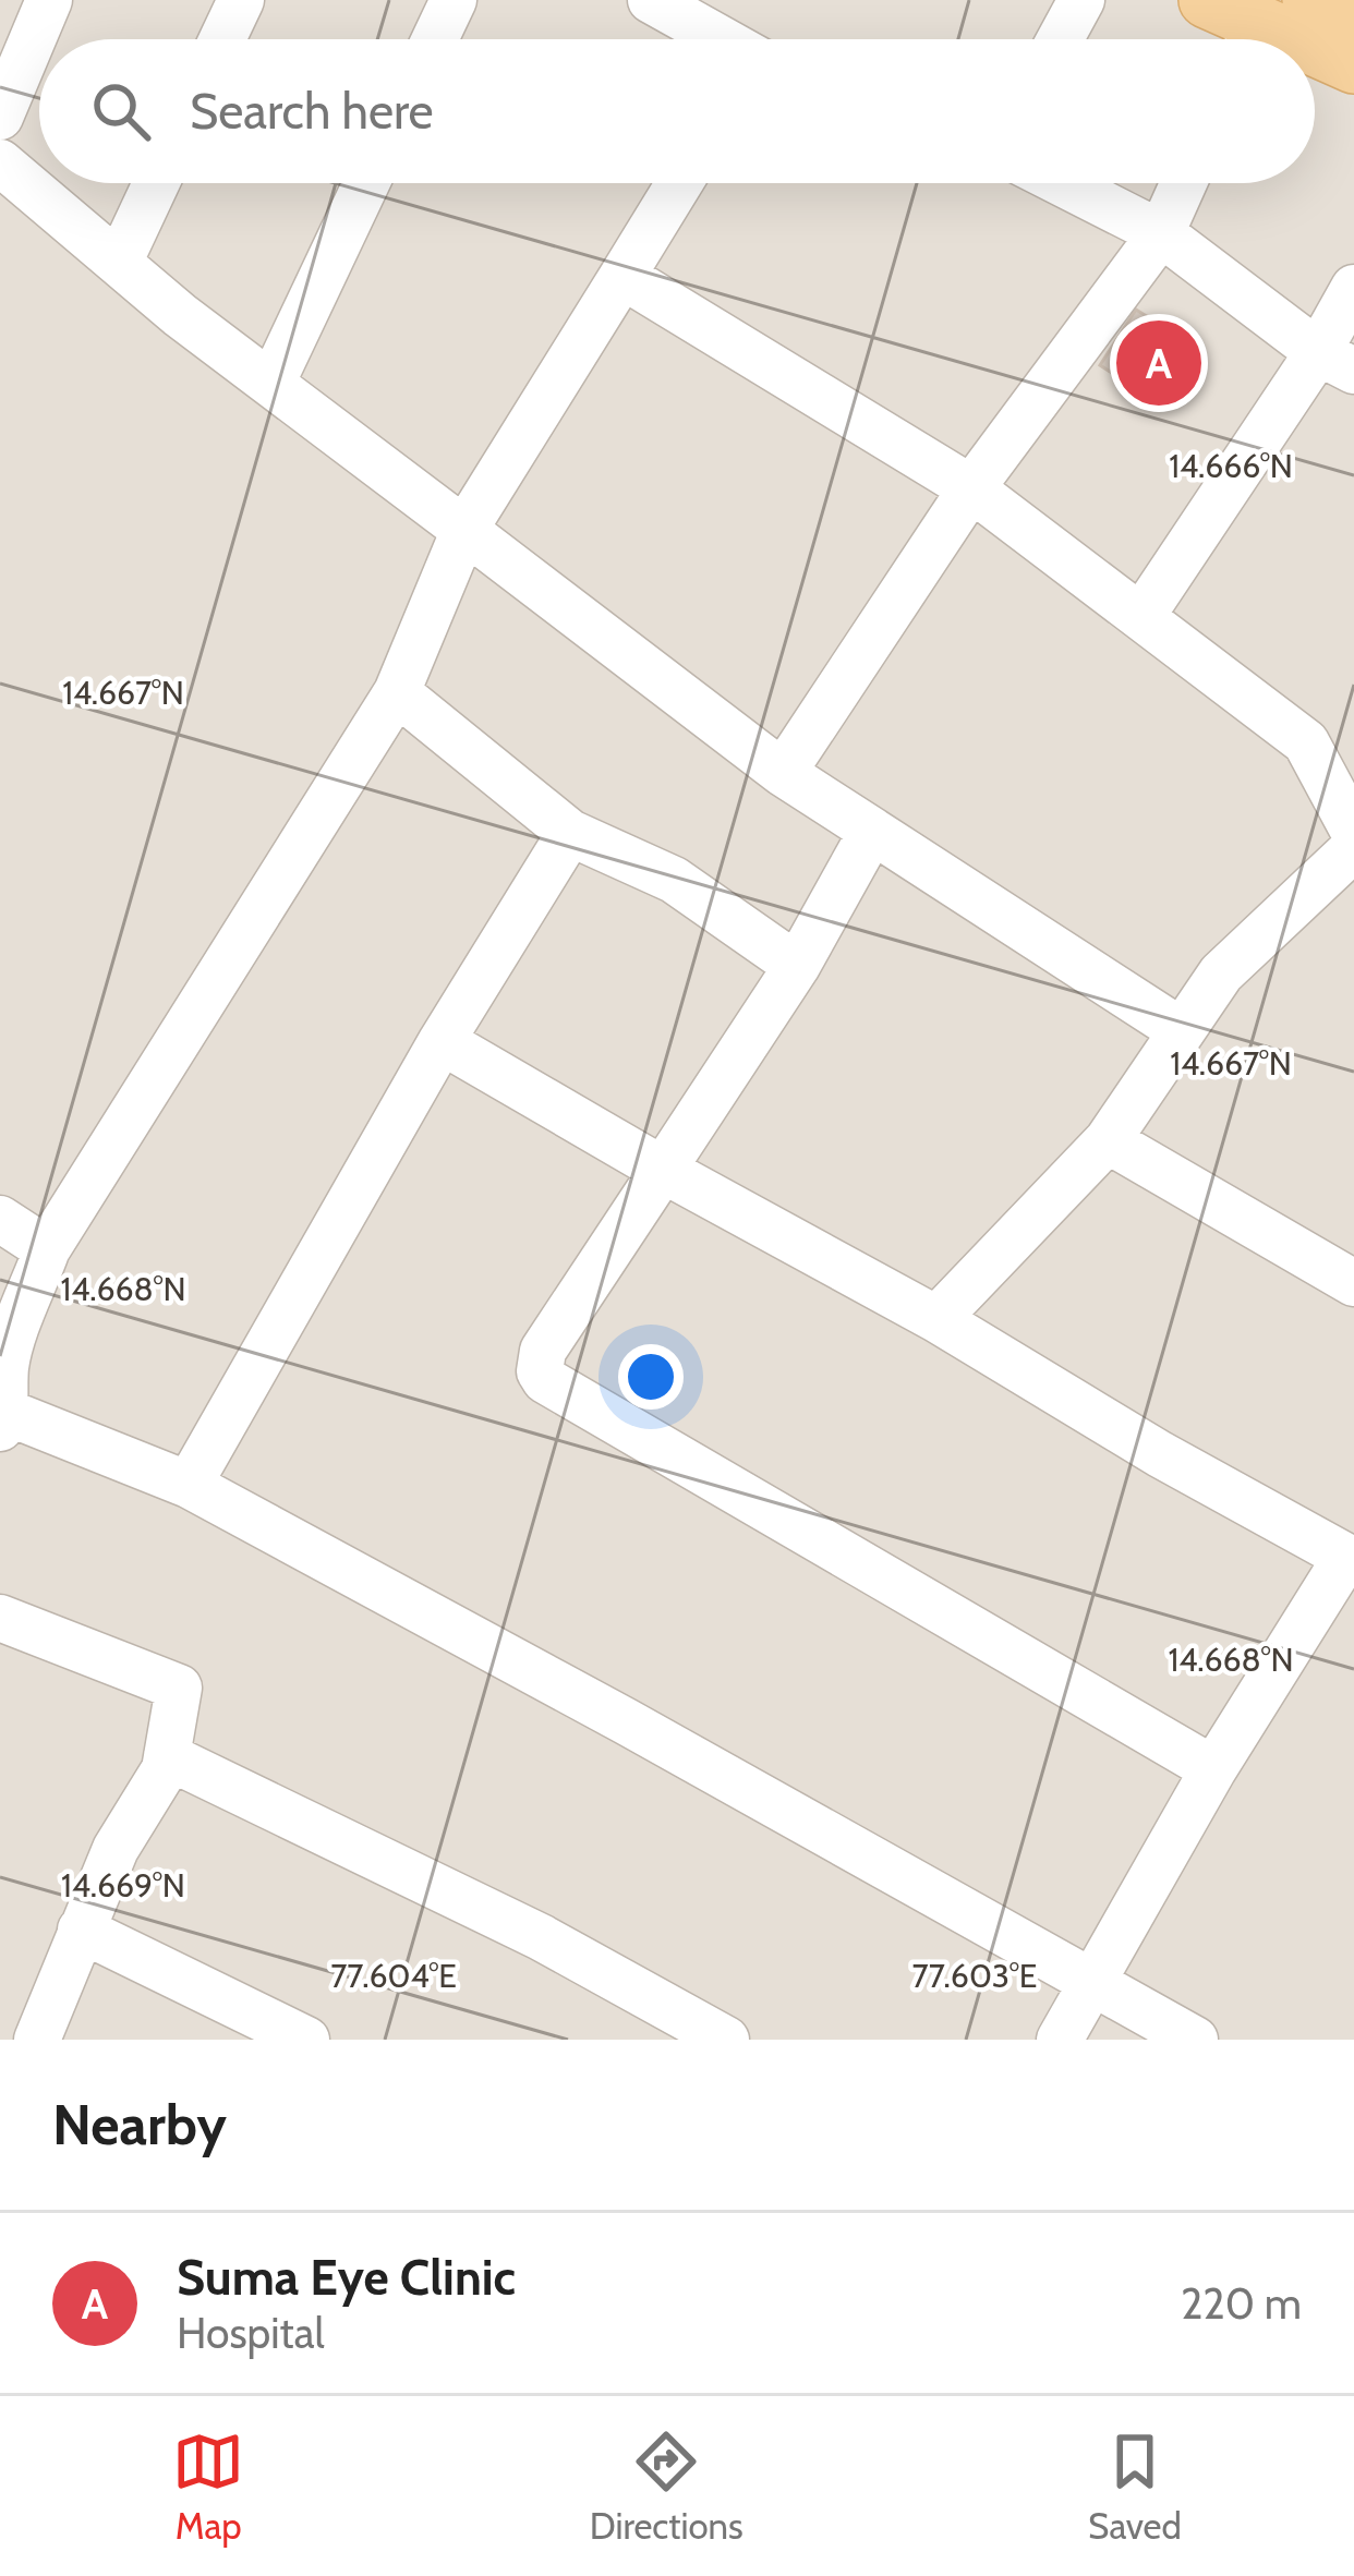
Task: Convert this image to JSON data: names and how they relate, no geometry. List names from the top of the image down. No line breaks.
{"page":{"search":"Search here","pins":"A","heading":"Nearby","list":[{"mark":"A","name":"Suma Eye Clinic","note":"Hospital","value":"220 m"}],"nav":["Map","Directions","Saved"]},"coordinates":["14.666°N","14.667°N","14.668°N","14.669°N","77.604°E","77.603°E"]}
